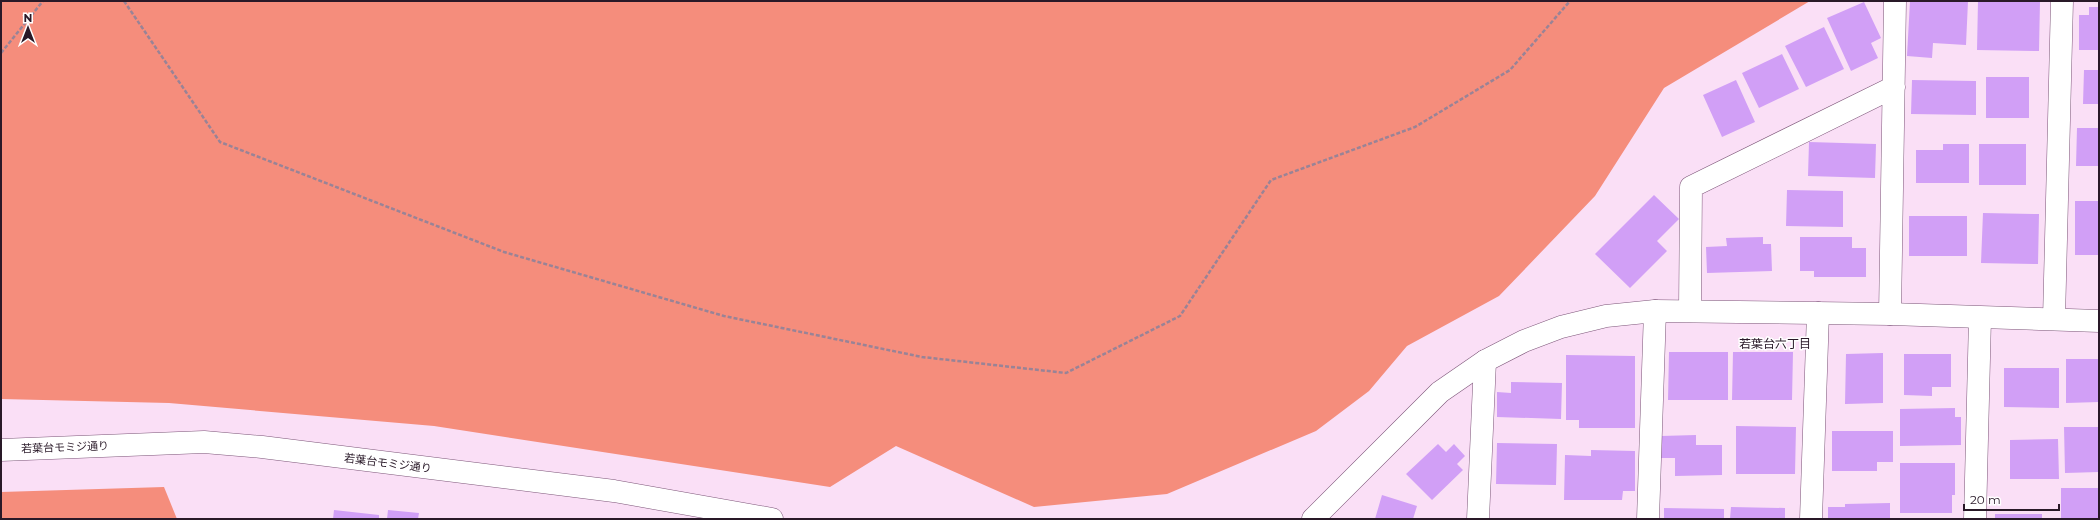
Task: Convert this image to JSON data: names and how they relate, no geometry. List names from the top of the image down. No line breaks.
{"streets":{"street":["若葉台モミジ通り"]},"districts":["若葉台六丁目"],"scale_bar":"20 m","north":"top"}
